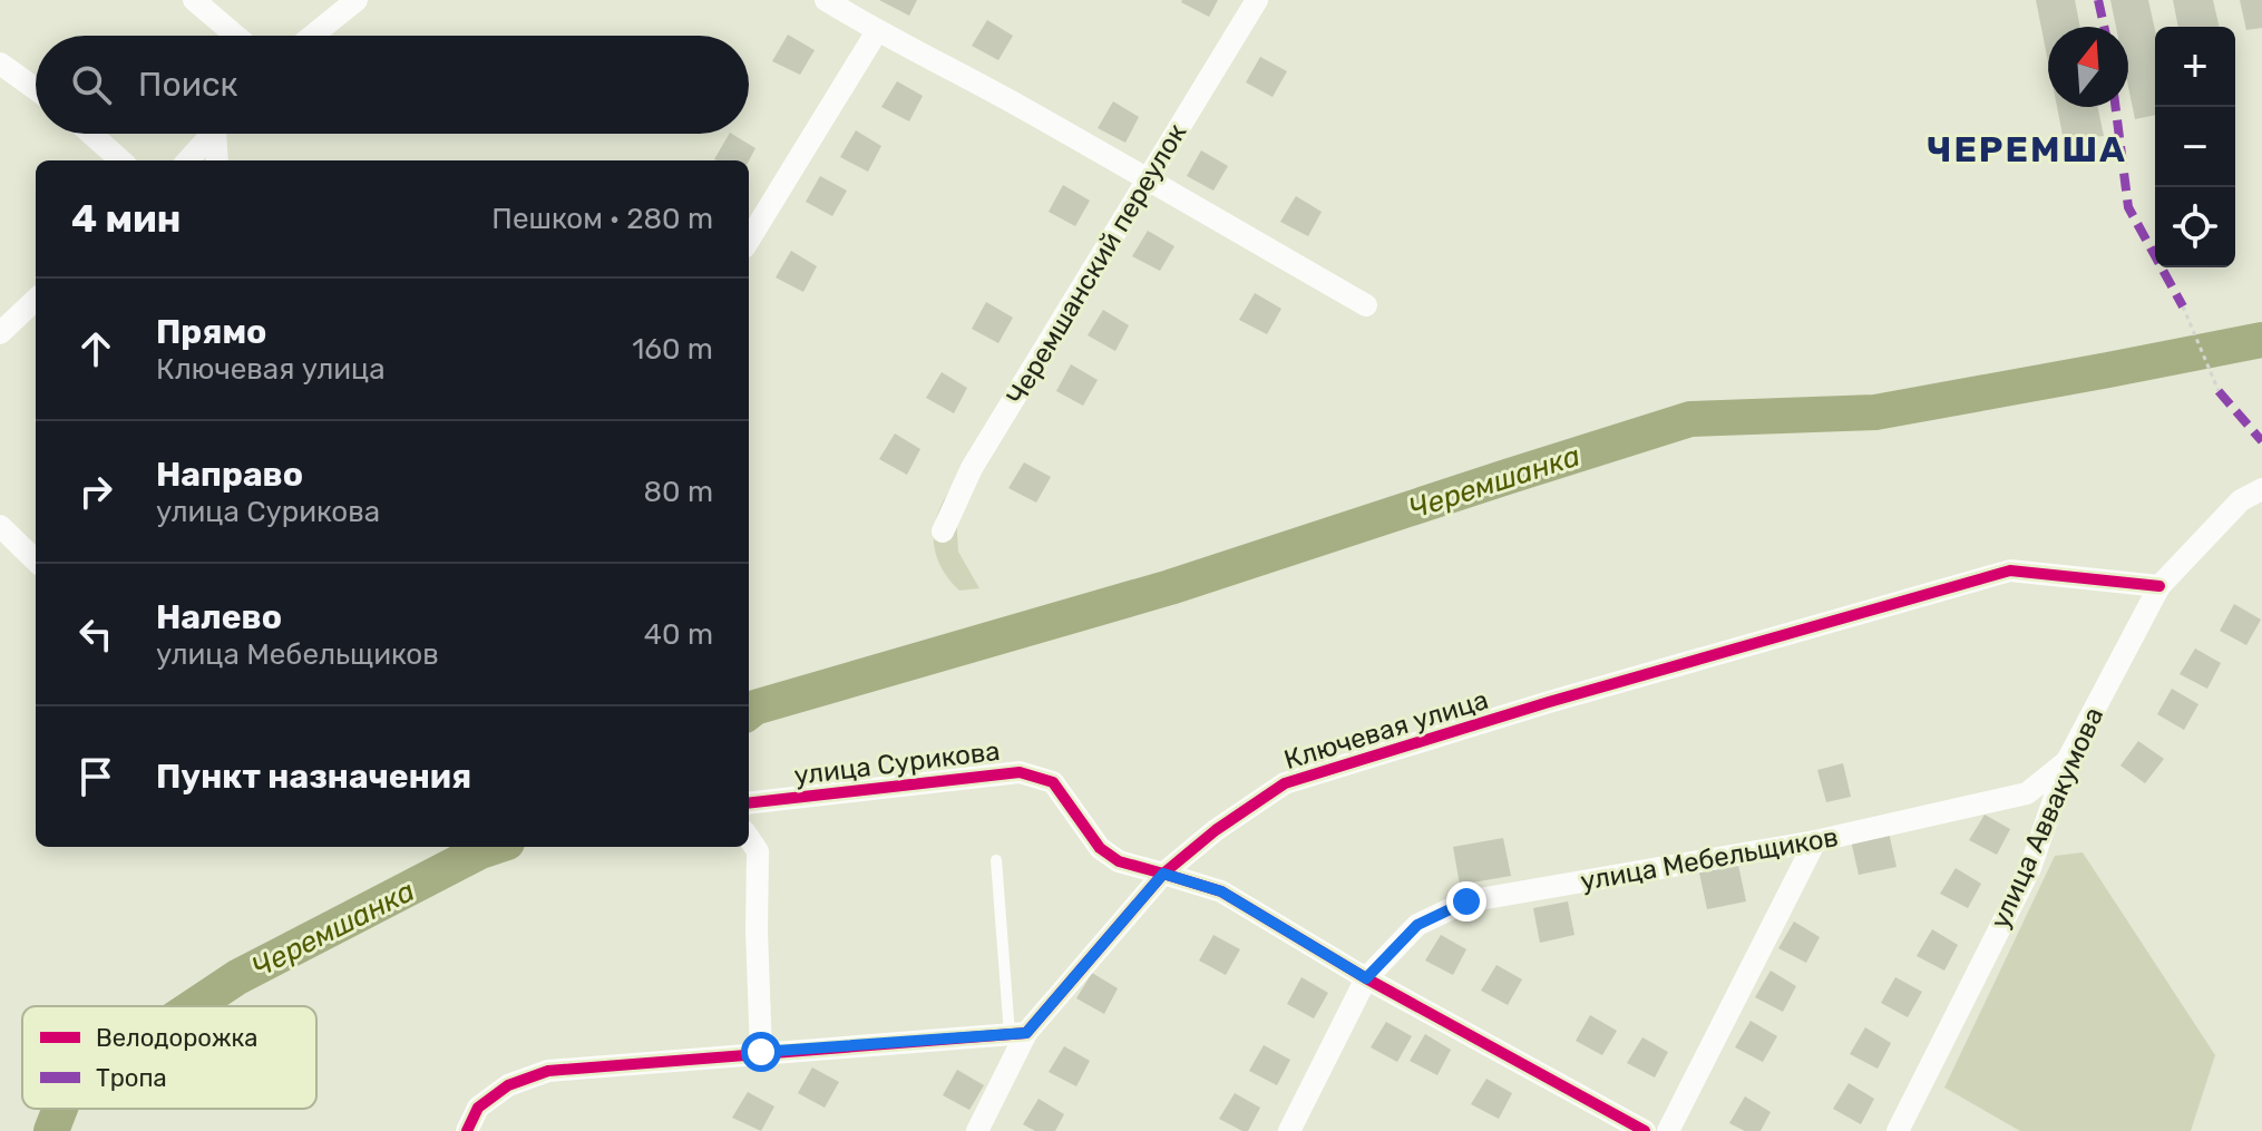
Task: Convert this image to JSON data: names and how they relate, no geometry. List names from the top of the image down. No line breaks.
{"streets":{"street":["Черемшанский переулок","Ключевая улица","улица Сурикова","улица Аввакумова","улица Мебельщиков"]},"crossings":[["Ключевая улица","улица Сурикова"],["Ключевая улица","улица Аввакумова"],["улица Сурикова","улица Мебельщиков"],["улица Аввакумова","улица Мебельщиков"]],"districts":["ЧЕРЕМША"],"water":["Черемшанка"],"legend":["Велодорожка","Тропа"],"north":"top","page":{"map_buttons":["+","−"],"search":"Поиск","heading":["4 мин","Пешком · 280 m"],"list":[["Прямо","Ключевая улица","160 m"],["Направо","улица Сурикова","80 m"],["Налево","улица Мебельщиков","40 m"],"Пункт назначения"]}}
